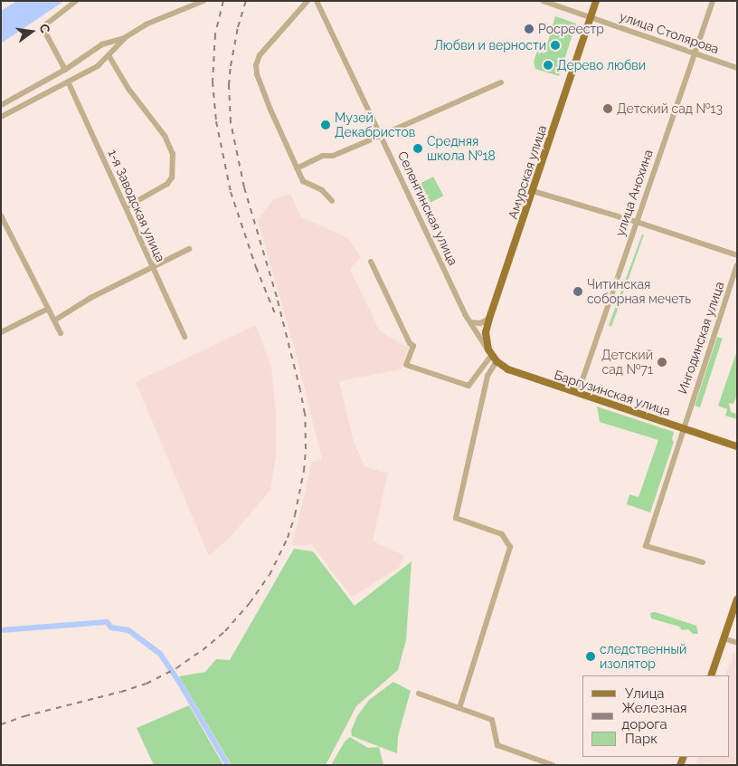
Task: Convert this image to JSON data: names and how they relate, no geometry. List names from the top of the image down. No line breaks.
{"streets":{"main road":["Амурская улица","Баргузинская улица"],"street":["улица Столярова","улица Анохина","1-я Заводская улица","Селенгинская улица","Ингодинская улица"]},"crossings":[["улица Столярова","Амурская улица"],["улица Столярова","улица Анохина"],["Амурская улица","Селенгинская улица"],["Амурская улица","Баргузинская улица"],["улица Анохина","Баргузинская улица"],["Селенгинская улица","Баргузинская улица"],["Ингодинская улица","Баргузинская улица"]],"places":["Росреестр","Любви и верности","Дерево любви","Детский сад №13","Музей Декабристов","Средняя школа №18","Читинская соборная мечеть","Детский сад №71","следственный изолятор"],"legend":["Улица","Железная дорога","Парк"],"north":"right"}
